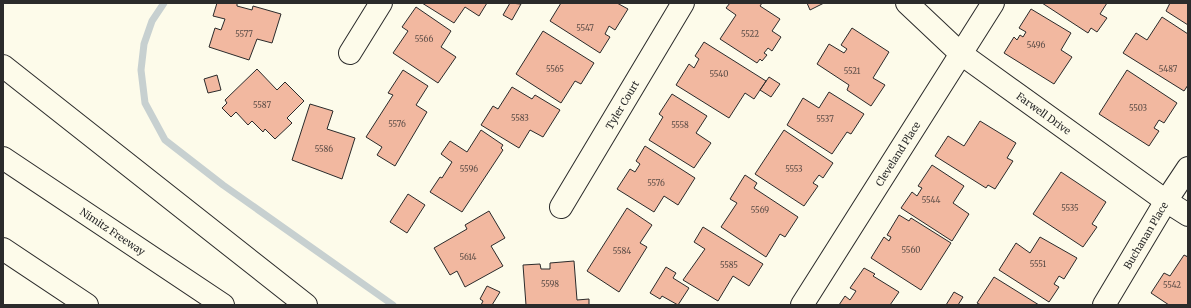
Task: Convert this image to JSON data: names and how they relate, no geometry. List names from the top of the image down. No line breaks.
{"streets":{"main road":["Tyler Court","Farwell Drive","Cleveland Place","Nimitz Freeway","Buchanan Place"]},"crossings":[["Farwell Drive","Cleveland Place"],["Farwell Drive","Buchanan Place"]],"house_numbers":["5547","5577","5522","5566","5496","5565","5487","5521","5540","5587","5503","5583","5537","5576","5558","5586","5596","5553","5576","5544","5535","5569","5560","5584","5614","5551","5585","5598","5542"]}
